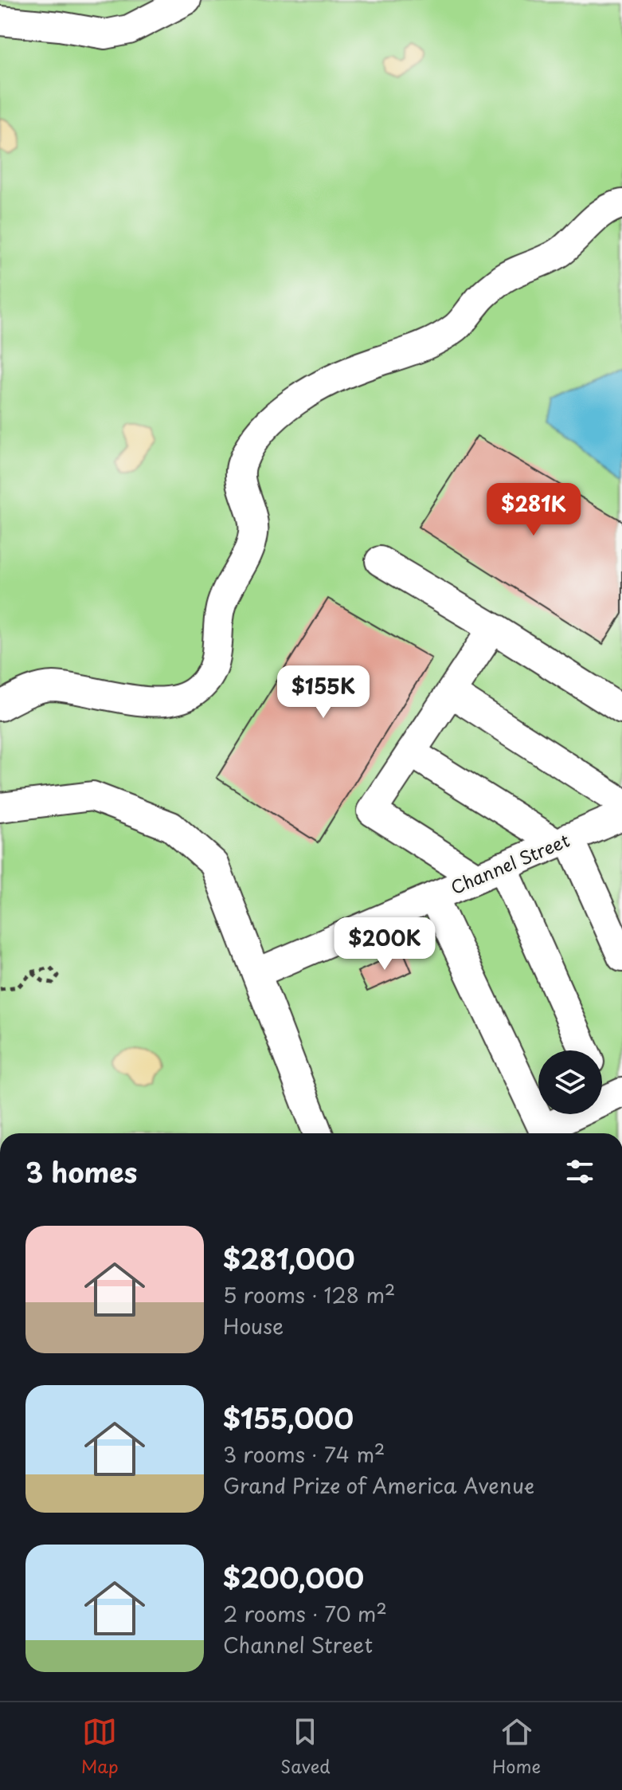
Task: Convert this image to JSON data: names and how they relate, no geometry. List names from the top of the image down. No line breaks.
{"streets":{"street":["Channel Street"]},"page":{"price":["$281K","$155K","$200K"],"heading":"3 homes","list":[{"name":"$281,000","note":"5 rooms · 128 m² · House"},{"name":"$155,000","note":"3 rooms · 74 m² · Grand Prize of America Avenue"},{"name":"$200,000","note":"2 rooms · 70 m² · Channel Street"}],"tabs":["Map","Saved","Home"]}}
